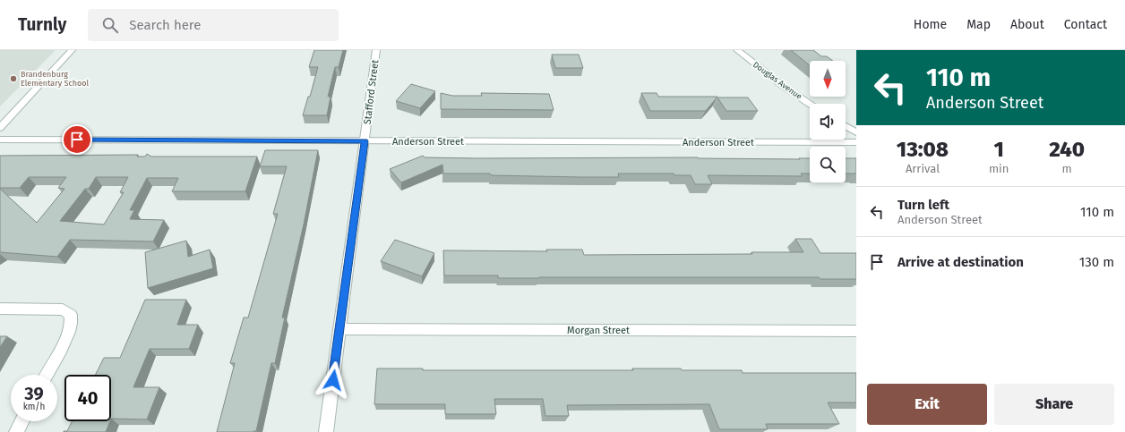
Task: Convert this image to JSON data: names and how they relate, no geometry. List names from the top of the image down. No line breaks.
{"streets":{"street":["Douglas Avenue","Stafford Street","Anderson Street","Morgan Street"]},"crossings":[["Stafford Street","Anderson Street"],["Stafford Street","Morgan Street"]],"places":["Brandenburg Elementary School"],"north":"bottom","page":{"header":"Turnly","search":"Search here","nav":["Home","Map","About","Contact"],"turn":["110 m","Anderson Street"],"eta":["13:08","Arrival","1","min","240","m"],"list":[{"name":"Turn left","note":"Anderson Street","value":"110 m"},{"name":"Arrive at destination","value":"130 m"}],"speed":"39 km/h","limit":"40","buttons":["Exit","Share"]}}
